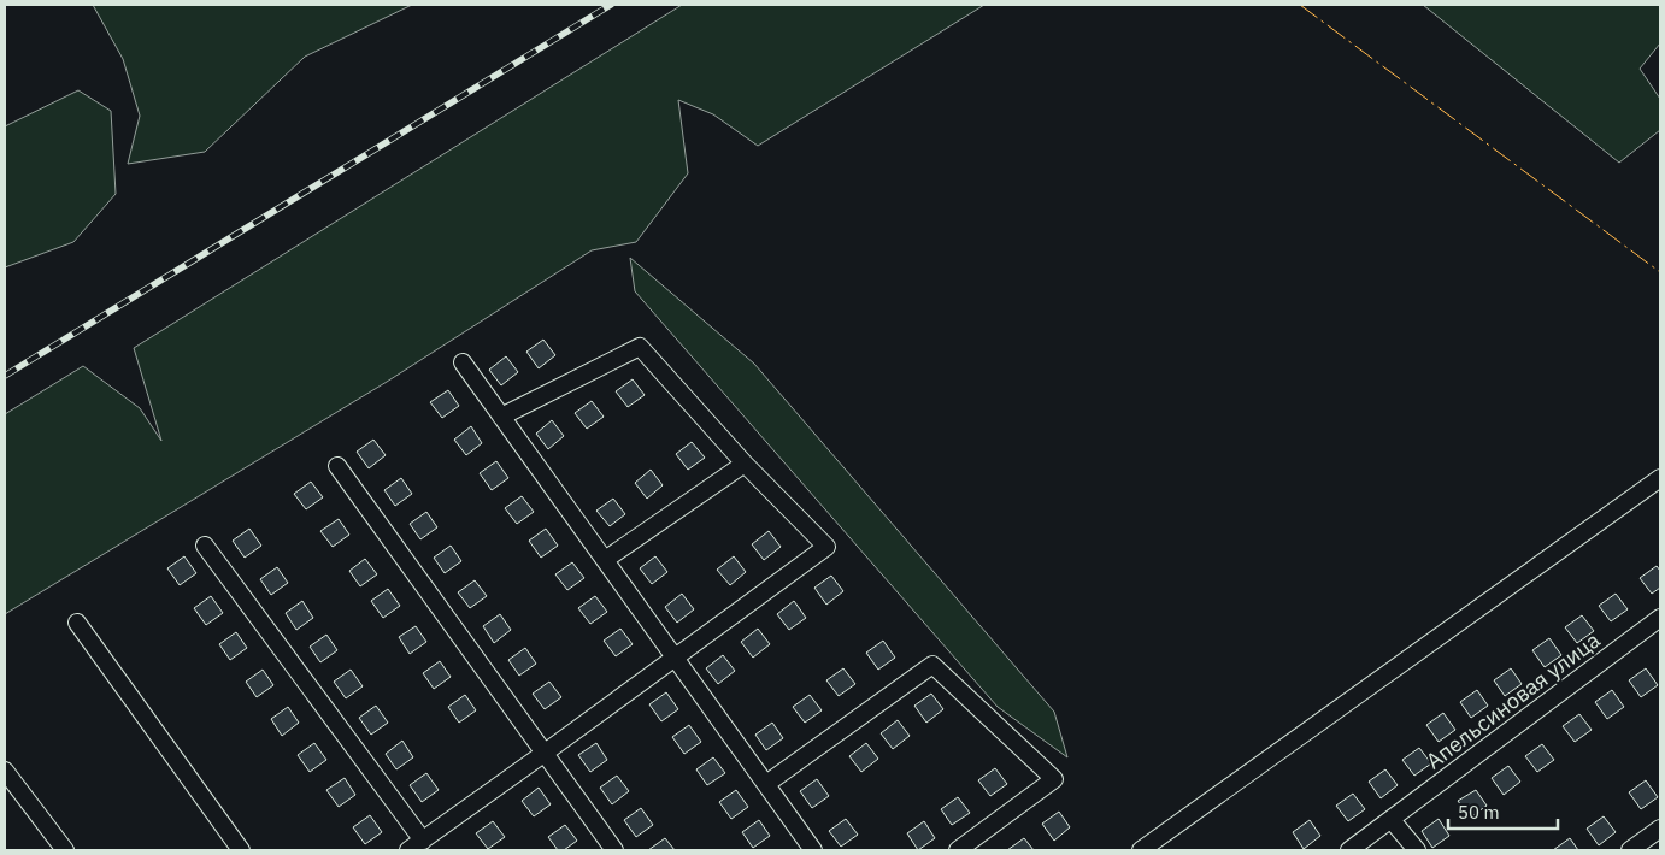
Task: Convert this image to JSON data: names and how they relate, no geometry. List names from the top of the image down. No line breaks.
{"streets":{"street":["Апельсиновая улица"]},"scale_bar":"50 m"}
